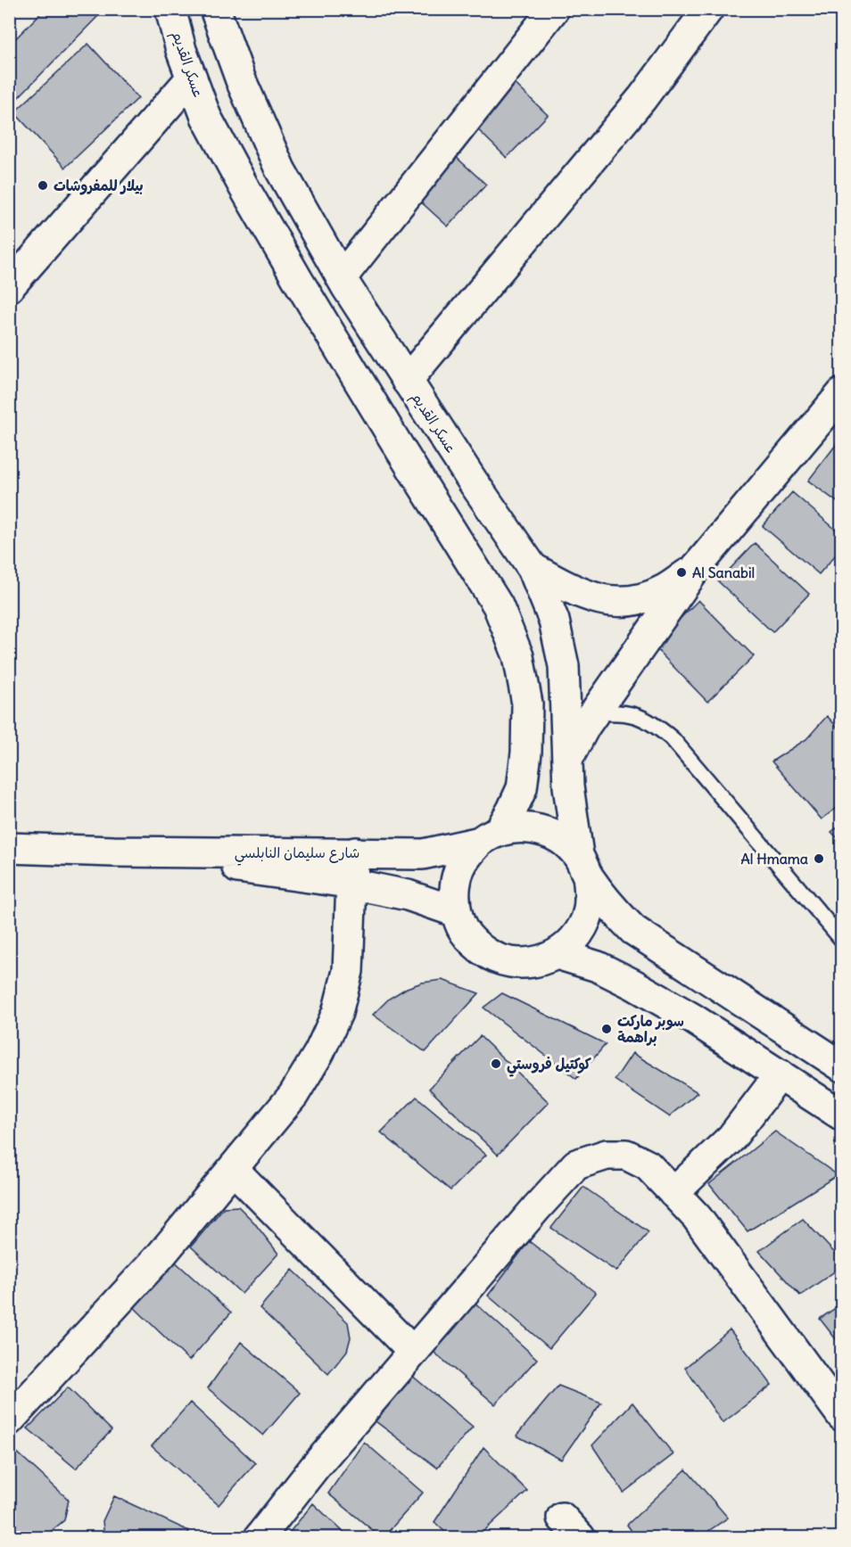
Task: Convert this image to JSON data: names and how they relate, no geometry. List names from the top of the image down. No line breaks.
{"streets":{"street":["عسكر القديم","شارع سليمان النابلسي"]},"crossings":[["عسكر القديم","شارع سليمان النابلسي"]],"places":["بيلار للمفروشات","Al Sanabil","Al Hmama","سوبر ماركت براهمة","كوكتيل فروستي"]}
